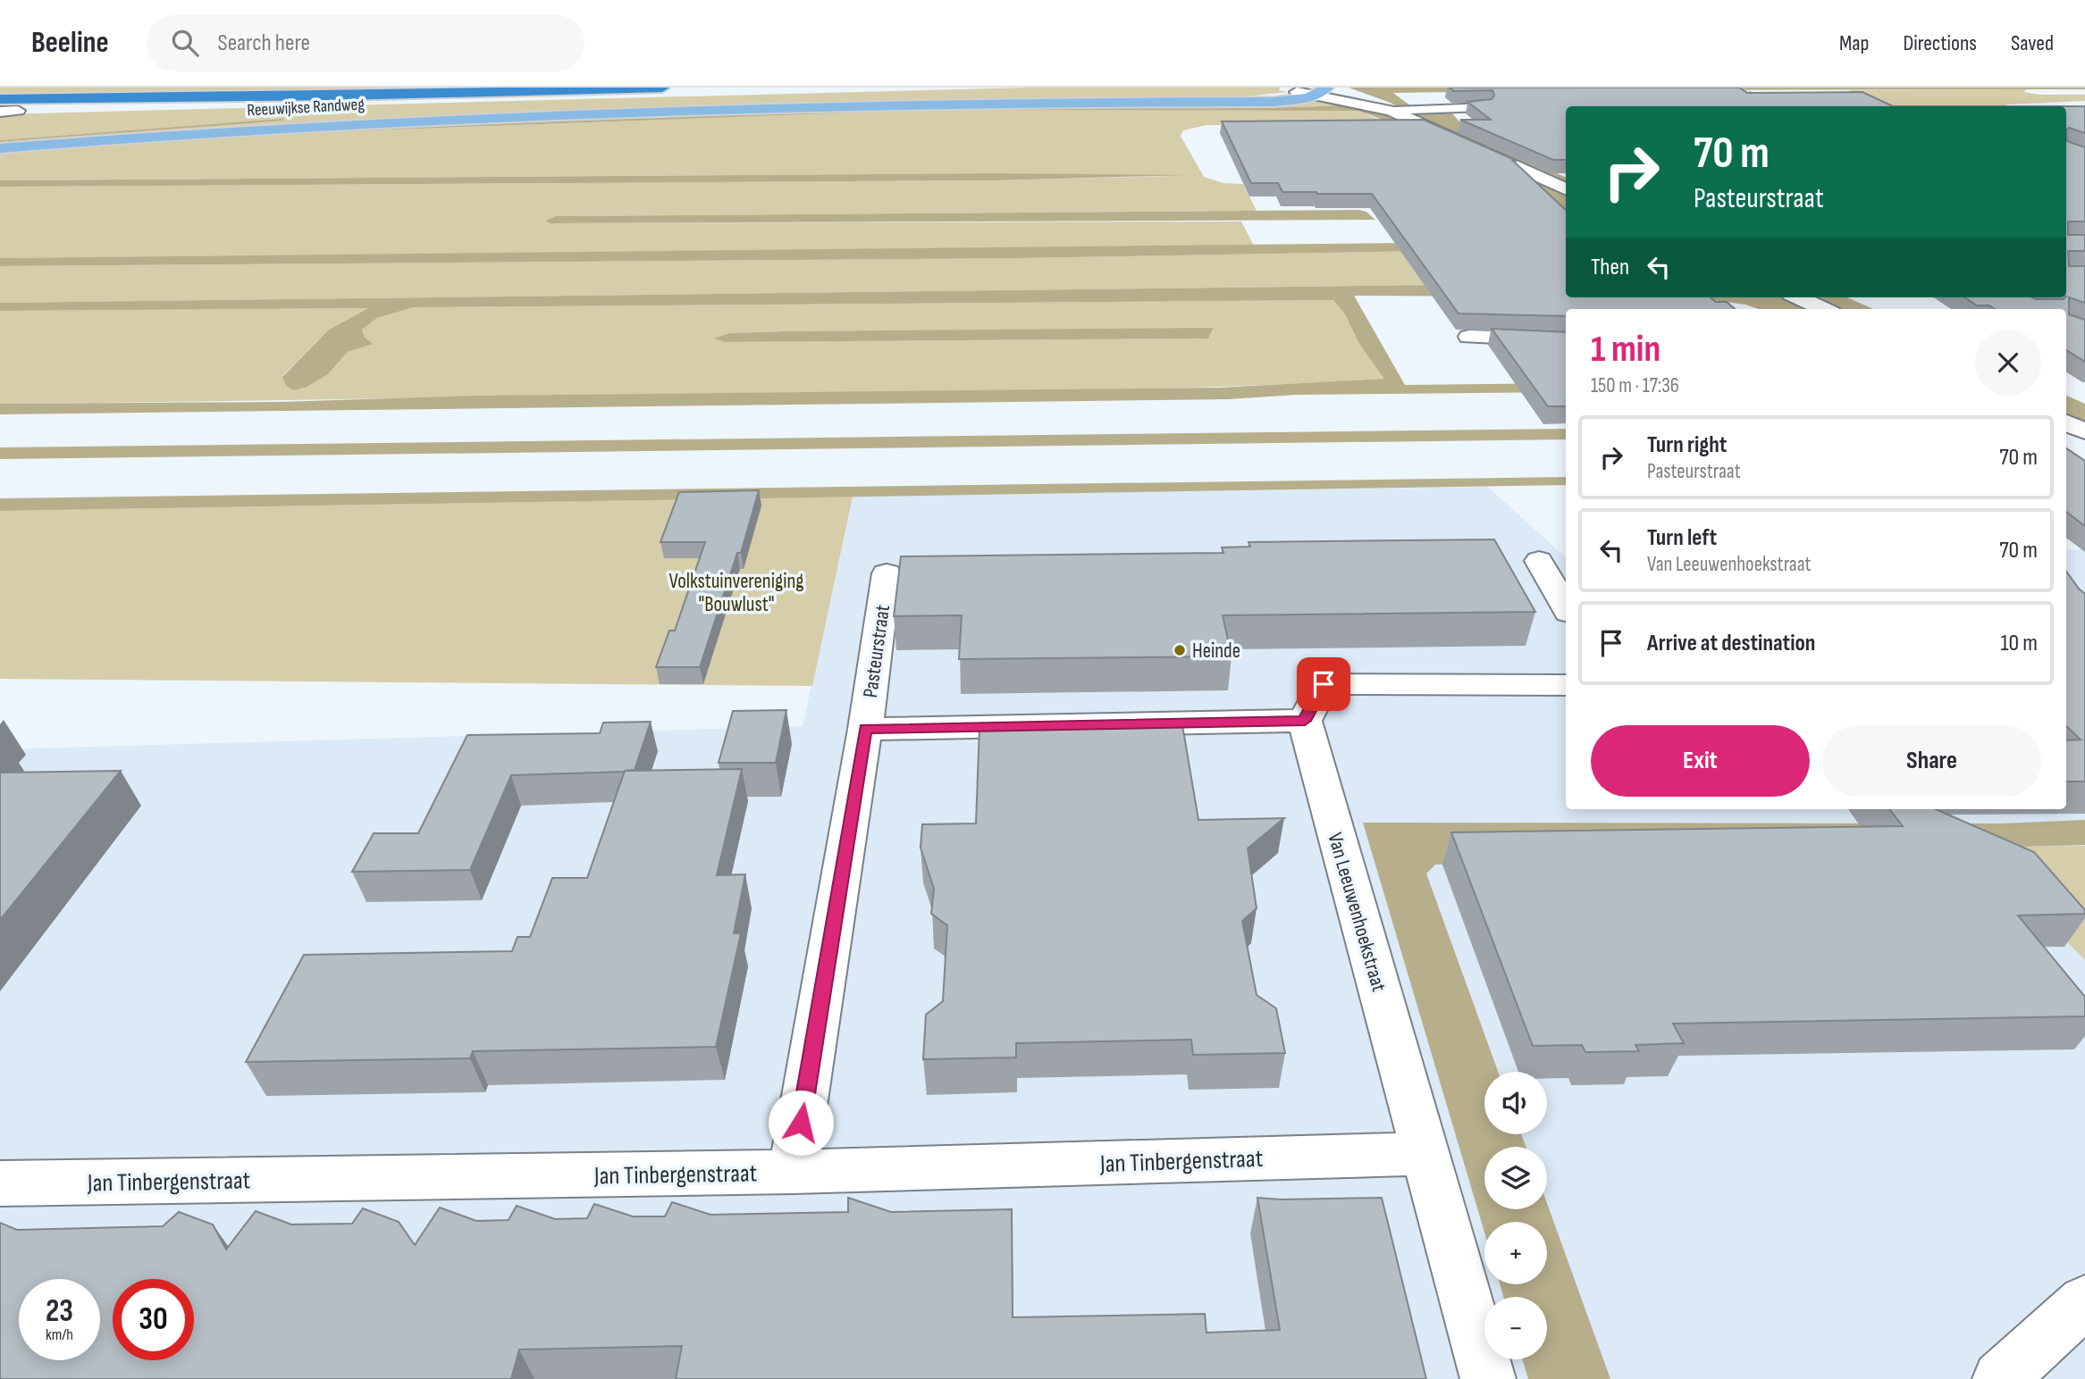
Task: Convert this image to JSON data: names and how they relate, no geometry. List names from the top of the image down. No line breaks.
{"streets":{"main road":["Reeuwijkse Randweg"],"street":["Pasteurstraat","Van Leeuwenhoekstraat","Jan Tinbergenstraat"]},"crossings":[["Pasteurstraat","Van Leeuwenhoekstraat"],["Pasteurstraat","Jan Tinbergenstraat"],["Van Leeuwenhoekstraat","Jan Tinbergenstraat"]],"parks":["Volkstuinvereniging \"Bouwlust\""],"places":["Heinde"],"page":{"header":"Beeline","search":"Search here","nav":["Map","Directions","Saved"],"turn":["70 m","Pasteurstraat"],"then":"Then","heading":["1 min","150 m · 17:36"],"list":[{"name":"Turn right","note":"Pasteurstraat","value":"70 m"},{"name":"Turn left","note":"Van Leeuwenhoekstraat","value":"70 m"},{"name":"Arrive at destination","value":"10 m"}],"buttons":["Exit","Share"],"map_buttons":["+","−"],"speed":"23 km/h","limit":"30"}}
